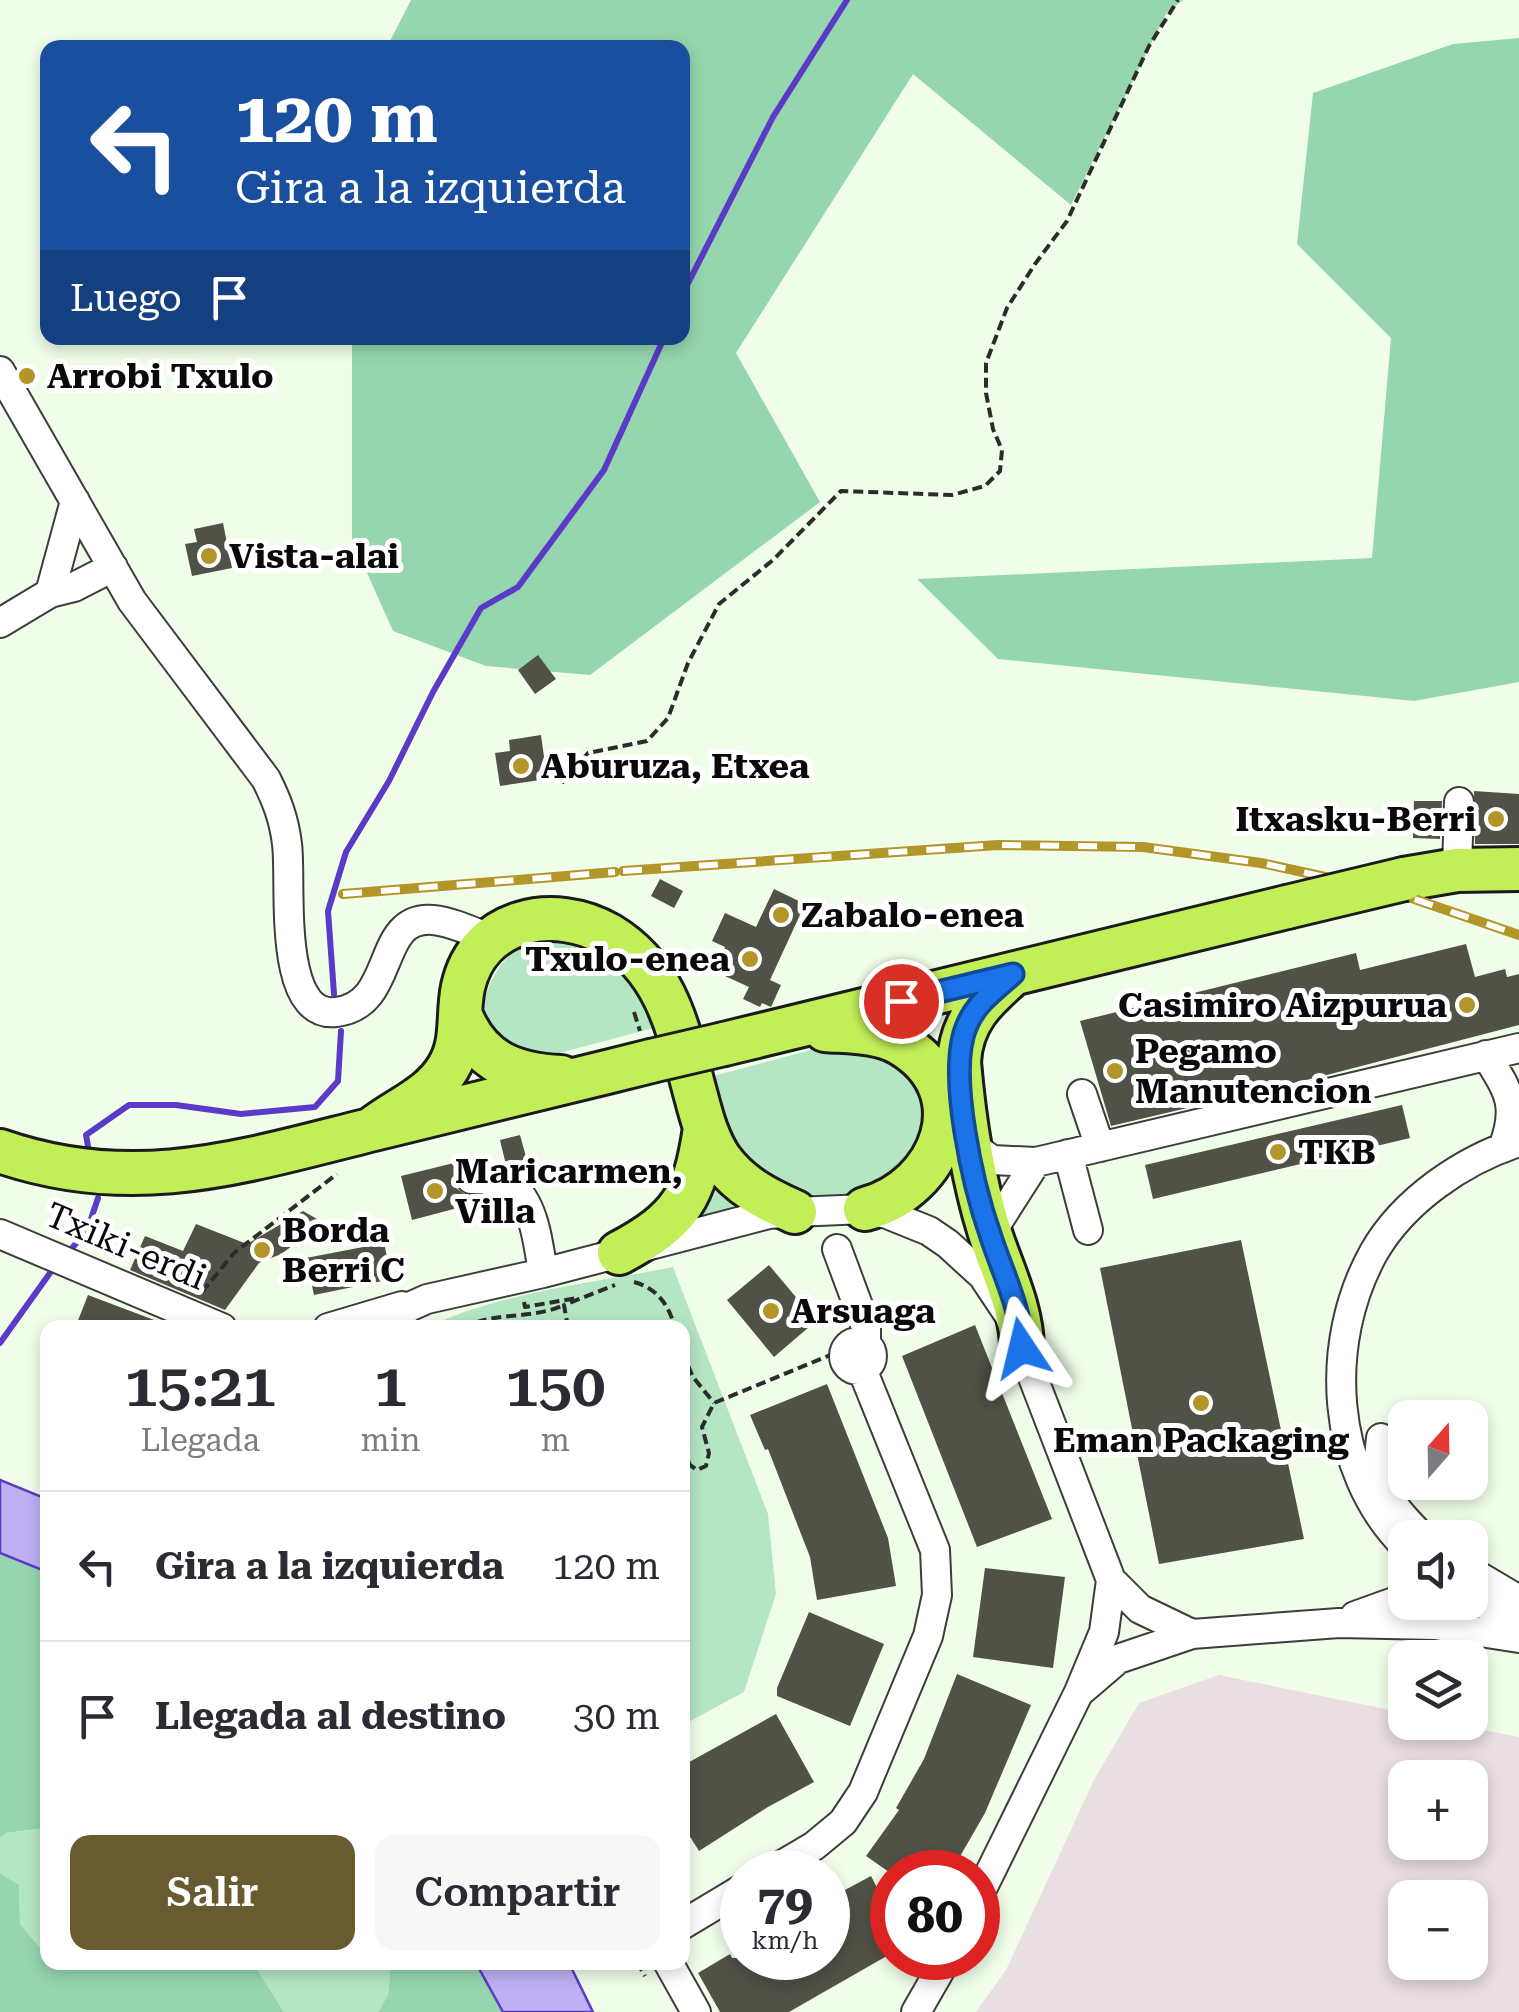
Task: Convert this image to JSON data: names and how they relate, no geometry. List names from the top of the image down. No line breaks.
{"streets":{"street":["Txiki-erdi"]},"places":["Arrobi Txulo","Vista-alai","Aburuza, Etxea","Itxasku-Berri","Zabalo-enea","Txulo-enea","Casimiro Aizpurua","Pegamo Manutencion","TKB","Maricarmen, Villa","Borda Berri C","Arsuaga","Eman Packaging"],"north":"top","page":{"turn":["120 m","Gira a la izquierda"],"then":"Luego","eta":["15:21","Llegada","1","min","150","m"],"map_buttons":["+","−"],"list":[{"name":"Gira a la izquierda","value":"120 m"},{"name":"Llegada al destino","value":"30 m"}],"buttons":["Salir","Compartir"],"speed":"79 km/h","limit":"80"}}
